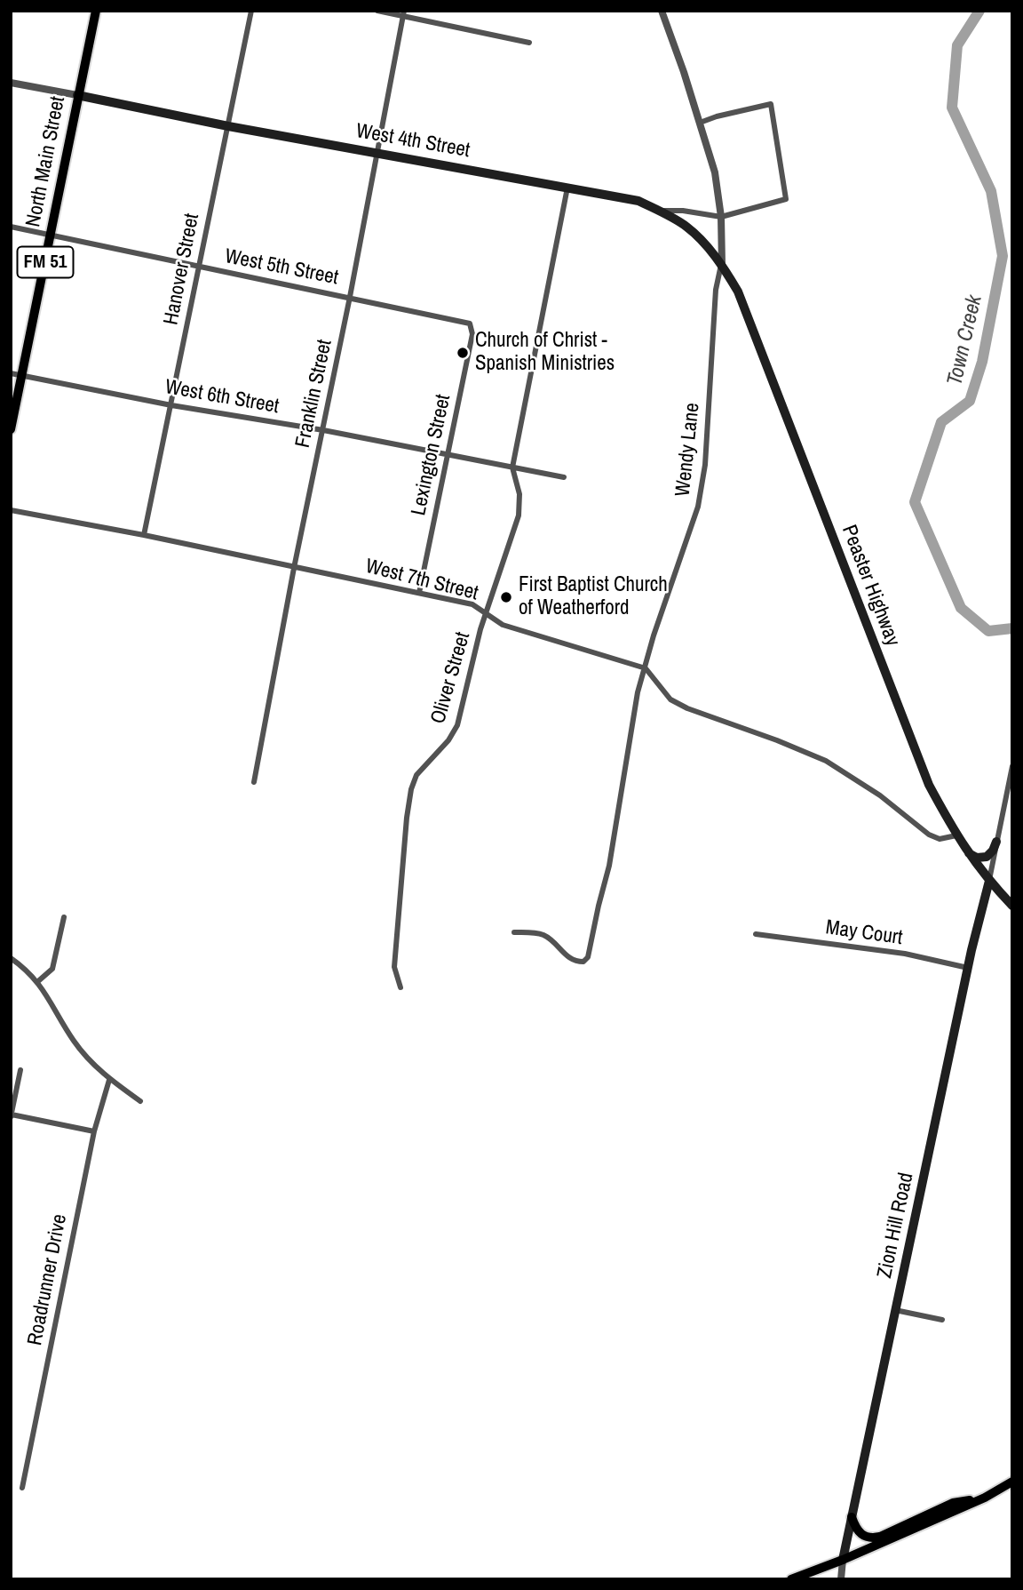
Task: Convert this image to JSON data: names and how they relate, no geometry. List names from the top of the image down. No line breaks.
{"streets":{"main road":["West 4th Street","North Main Street","FM 51","Peaster Highway","Zion Hill Road"],"street":["West 5th Street","Hanover Street","Franklin Street","West 6th Street","Wendy Lane","Lexington Street","West 7th Street","Oliver Street","May Court","Roadrunner Drive"]},"crossings":[["West 4th Street","North Main Street"],["West 4th Street","Hanover Street"],["West 4th Street","Franklin Street"],["West 4th Street","Wendy Lane"],["West 4th Street","Peaster Highway"],["West 4th Street","Oliver Street"],["North Main Street","West 5th Street"],["North Main Street","West 6th Street"],["West 5th Street","Hanover Street"],["West 5th Street","Franklin Street"],["West 5th Street","Lexington Street"],["Hanover Street","West 6th Street"],["Hanover Street","West 7th Street"],["Franklin Street","West 6th Street"],["Franklin Street","West 7th Street"],["West 6th Street","Lexington Street"],["West 6th Street","Oliver Street"],["Wendy Lane","West 7th Street"],["Wendy Lane","Peaster Highway"],["Lexington Street","West 7th Street"],["West 7th Street","Oliver Street"],["Peaster Highway","Zion Hill Road"],["May Court","Zion Hill Road"]],"water":["Town Creek"],"places":["Church of Christ - Spanish Ministries","First Baptist Church of Weatherford"]}
